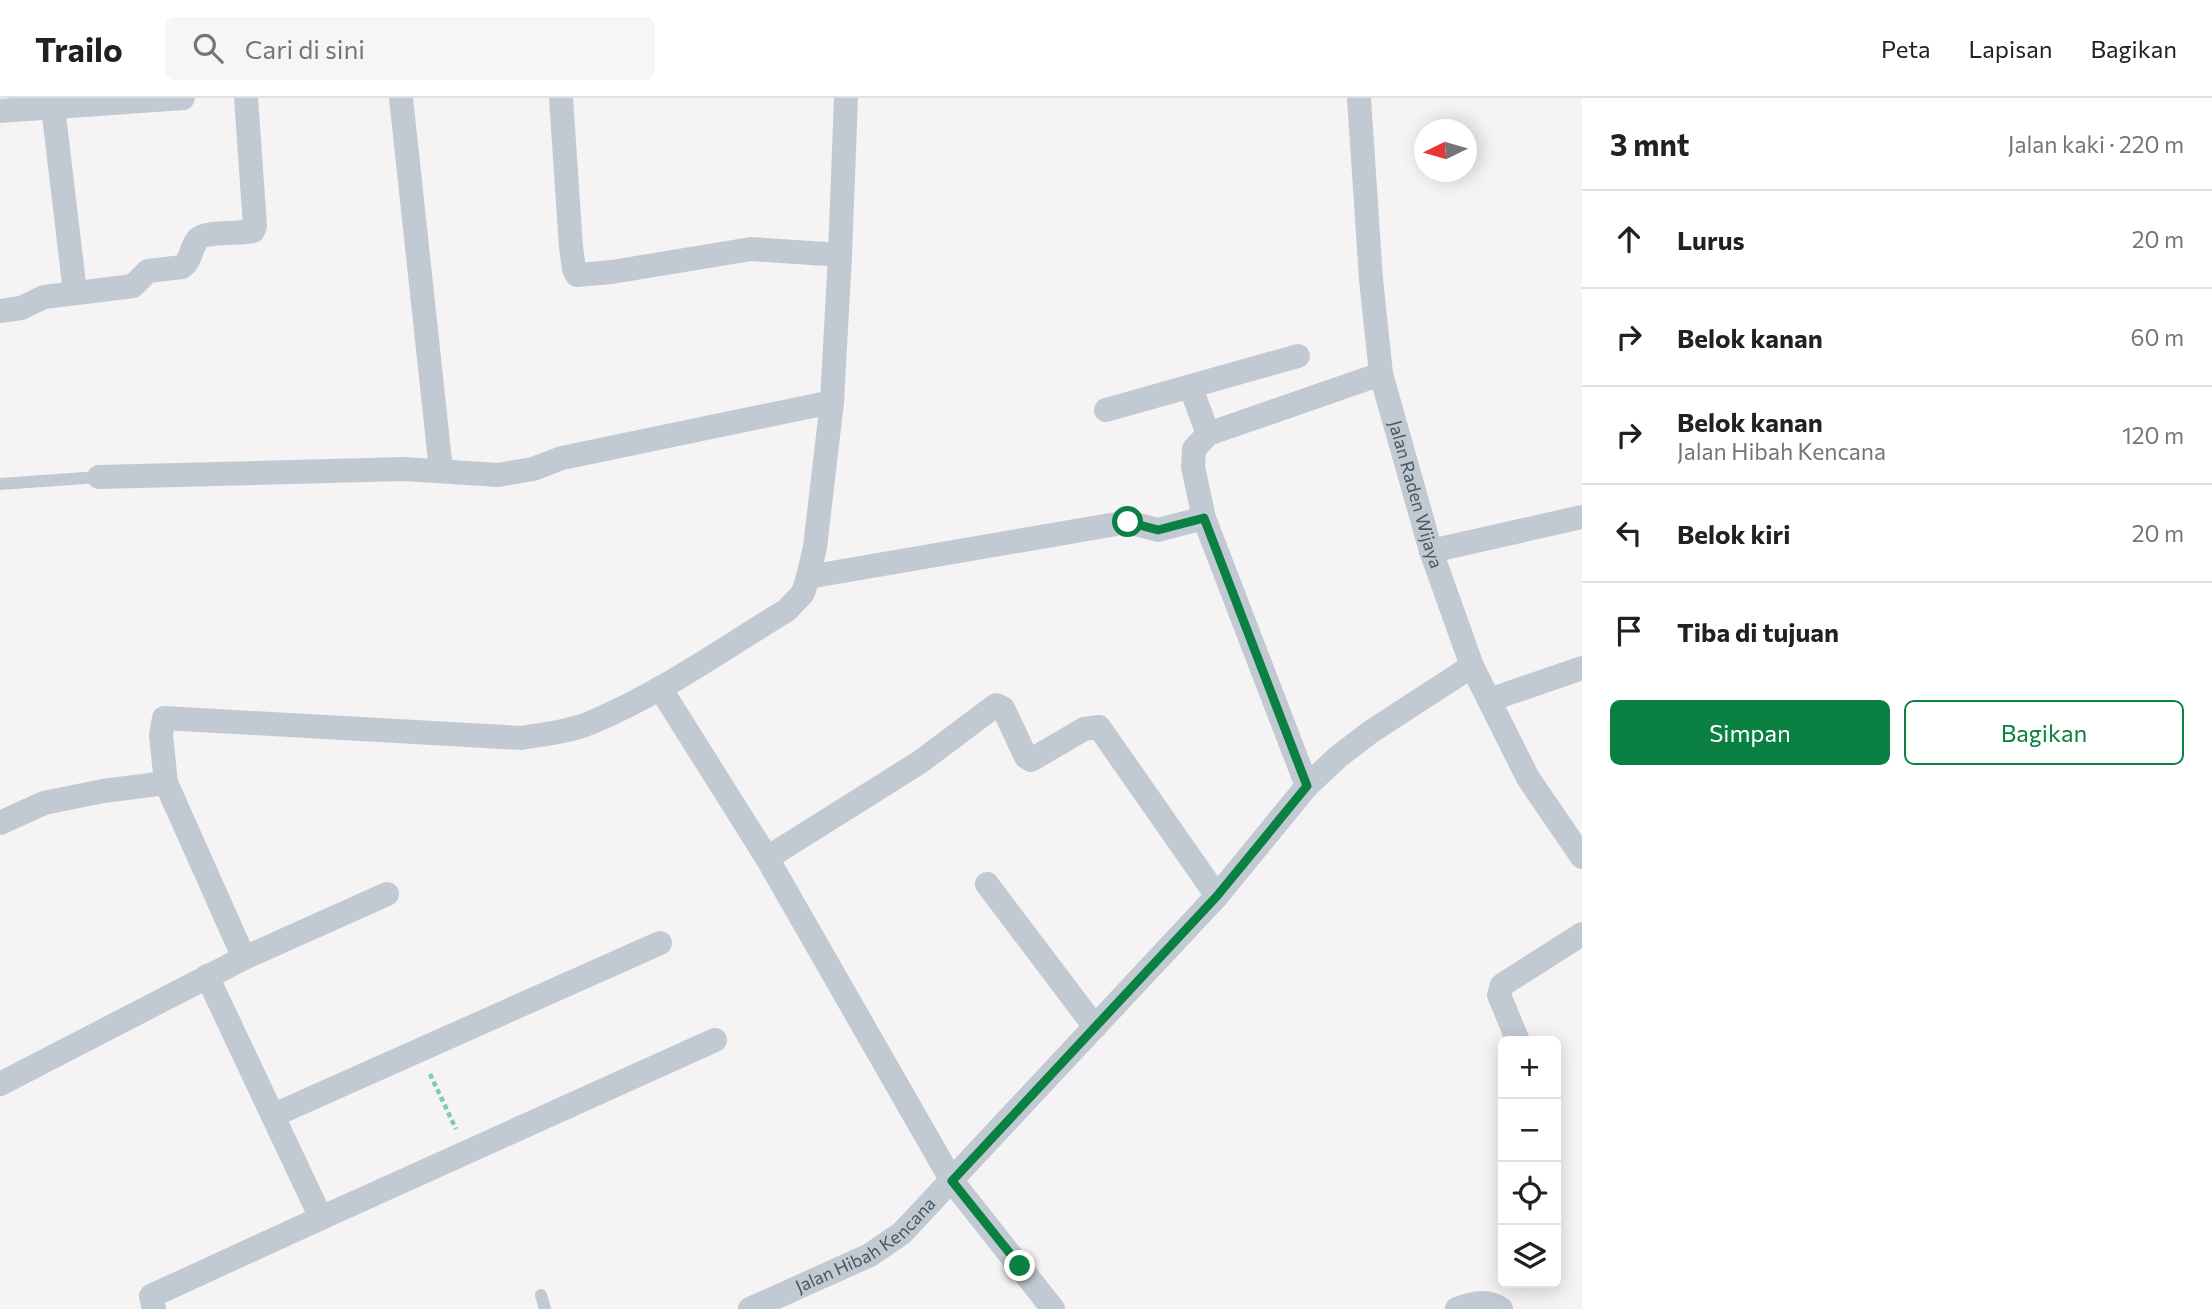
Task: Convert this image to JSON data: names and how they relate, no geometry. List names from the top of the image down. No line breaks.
{"streets":{"street":["Jalan Raden Wijaya","Jalan Hibah Kencana"]},"crossings":[["Jalan Raden Wijaya","Jalan Hibah Kencana"]],"north":"left","page":{"header":"Trailo","search":"Cari di sini","nav":["Peta","Lapisan","Bagikan"],"heading":["3 mnt","Jalan kaki · 220 m"],"list":[["Lurus","20 m"],["Belok kanan","60 m"],["Belok kanan","Jalan Hibah Kencana","120 m"],["Belok kiri","20 m"],"Tiba di tujuan"],"buttons":["Simpan","Bagikan"],"map_buttons":["+","−"]}}
